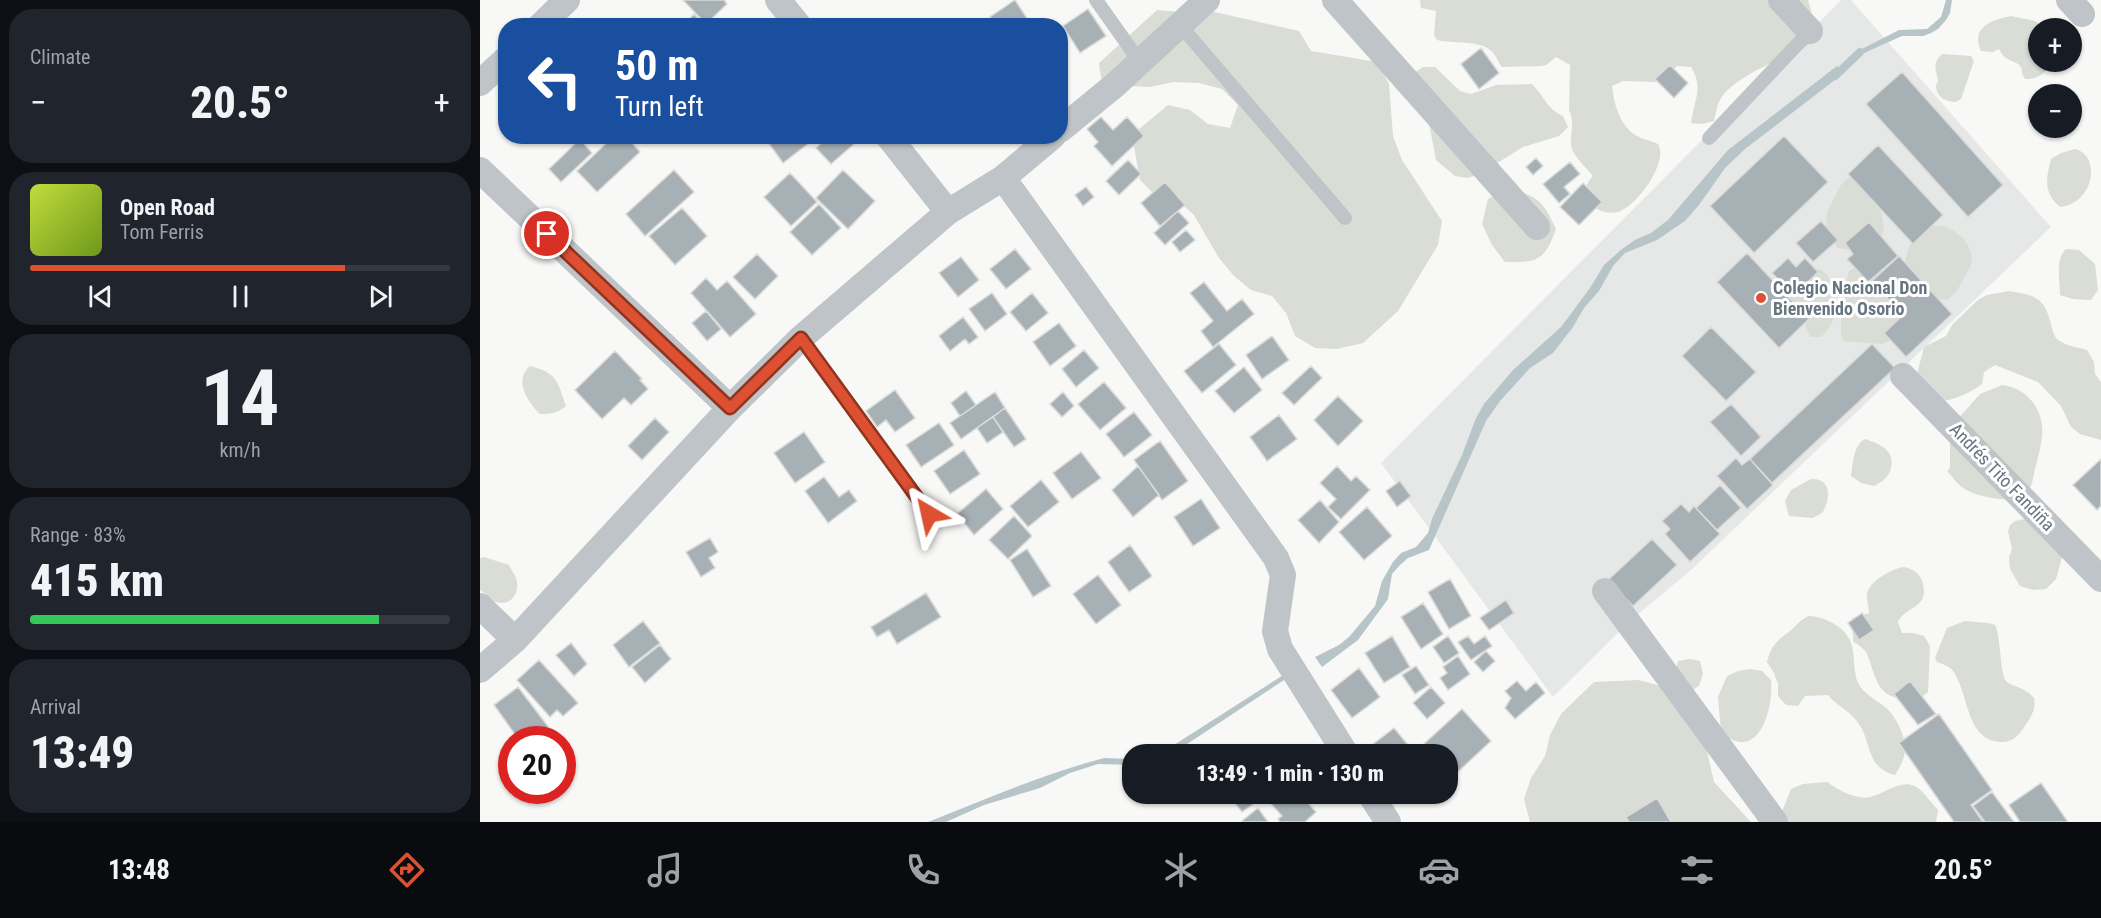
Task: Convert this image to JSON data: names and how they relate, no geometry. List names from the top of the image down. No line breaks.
{"streets":{"street":["Andrés Tito Fandiña"]},"places":["Colegio Nacional Don Bienvenido Osorio"],"page":{"tile":["Climate",["14","km/h"],["Range · 83%","415 km"],["Arrival","13:49"]],"map_buttons":["+","−"],"turn":["50 m","Turn left"],"heat":["−","20.5°","+"],"song":["Open Road","Tom Ferris"],"limit":"20","trip":"13:49 · 1 min · 130 m","tabs":["13:48","20.5°"]}}
